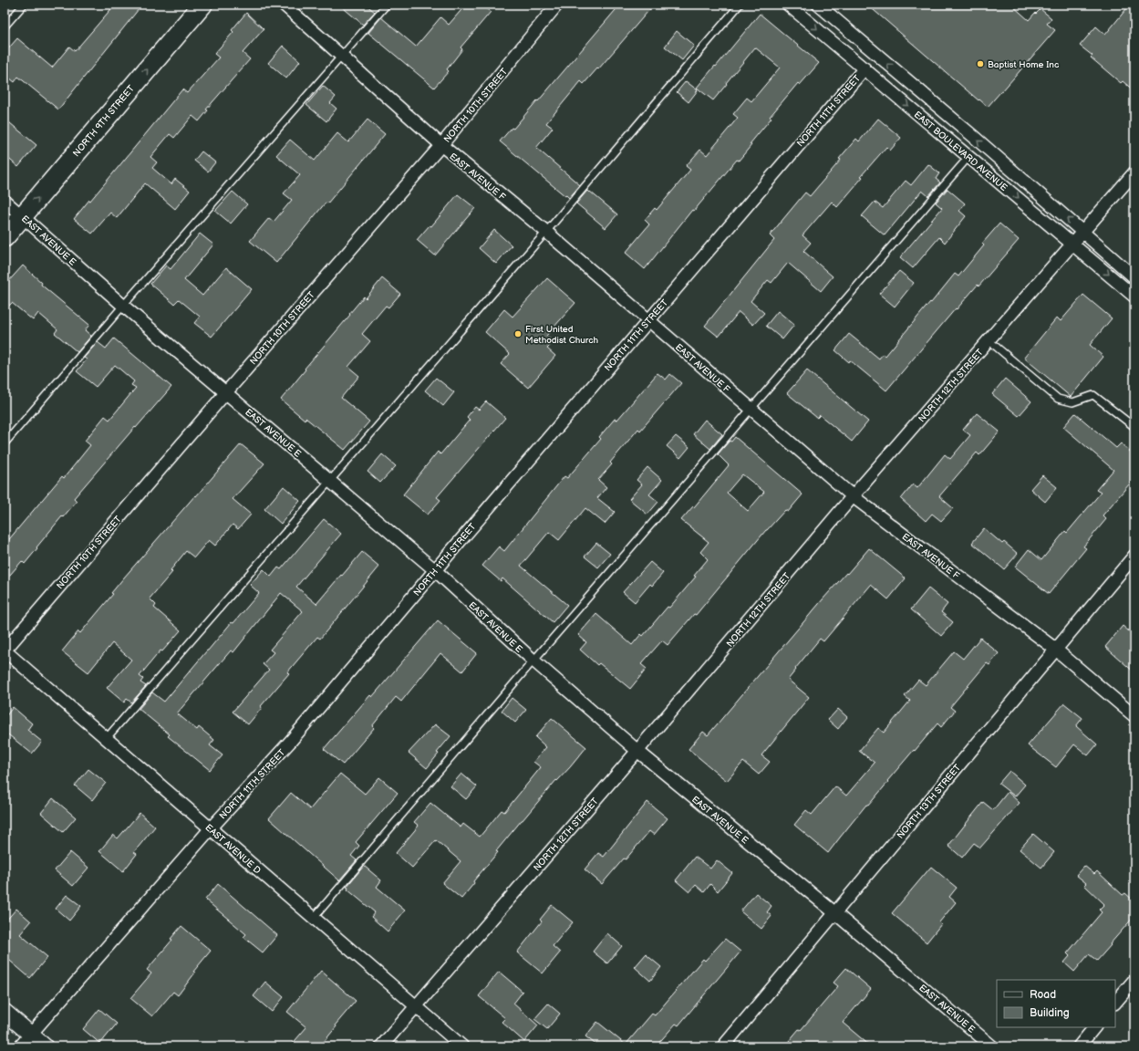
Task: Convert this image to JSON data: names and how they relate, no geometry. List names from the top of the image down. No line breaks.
{"streets":{"main road":["NORTH 9TH STREET"],"street":["NORTH 10TH STREET","NORTH 11TH STREET","EAST BOULEVARD AVENUE","EAST AVENUE F","EAST AVENUE E","NORTH 12TH STREET","NORTH 13TH STREET","EAST AVENUE D"]},"crossings":[["NORTH 10TH STREET","EAST AVENUE F"],["NORTH 10TH STREET","EAST AVENUE E"],["NORTH 10TH STREET","EAST AVENUE D"],["NORTH 11TH STREET","EAST BOULEVARD AVENUE"],["NORTH 11TH STREET","EAST AVENUE F"],["NORTH 11TH STREET","EAST AVENUE E"],["NORTH 11TH STREET","EAST AVENUE D"],["NORTH 9TH STREET","EAST AVENUE E"],["EAST BOULEVARD AVENUE","NORTH 12TH STREET"],["EAST AVENUE F","NORTH 12TH STREET"],["EAST AVENUE F","NORTH 13TH STREET"],["EAST AVENUE E","NORTH 12TH STREET"],["EAST AVENUE E","NORTH 13TH STREET"],["NORTH 12TH STREET","EAST AVENUE D"]],"one_way":["NORTH 9TH STREET"],"places":["Baptist Home Inc","First United Methodist Church"],"legend":["Road","Building"]}
